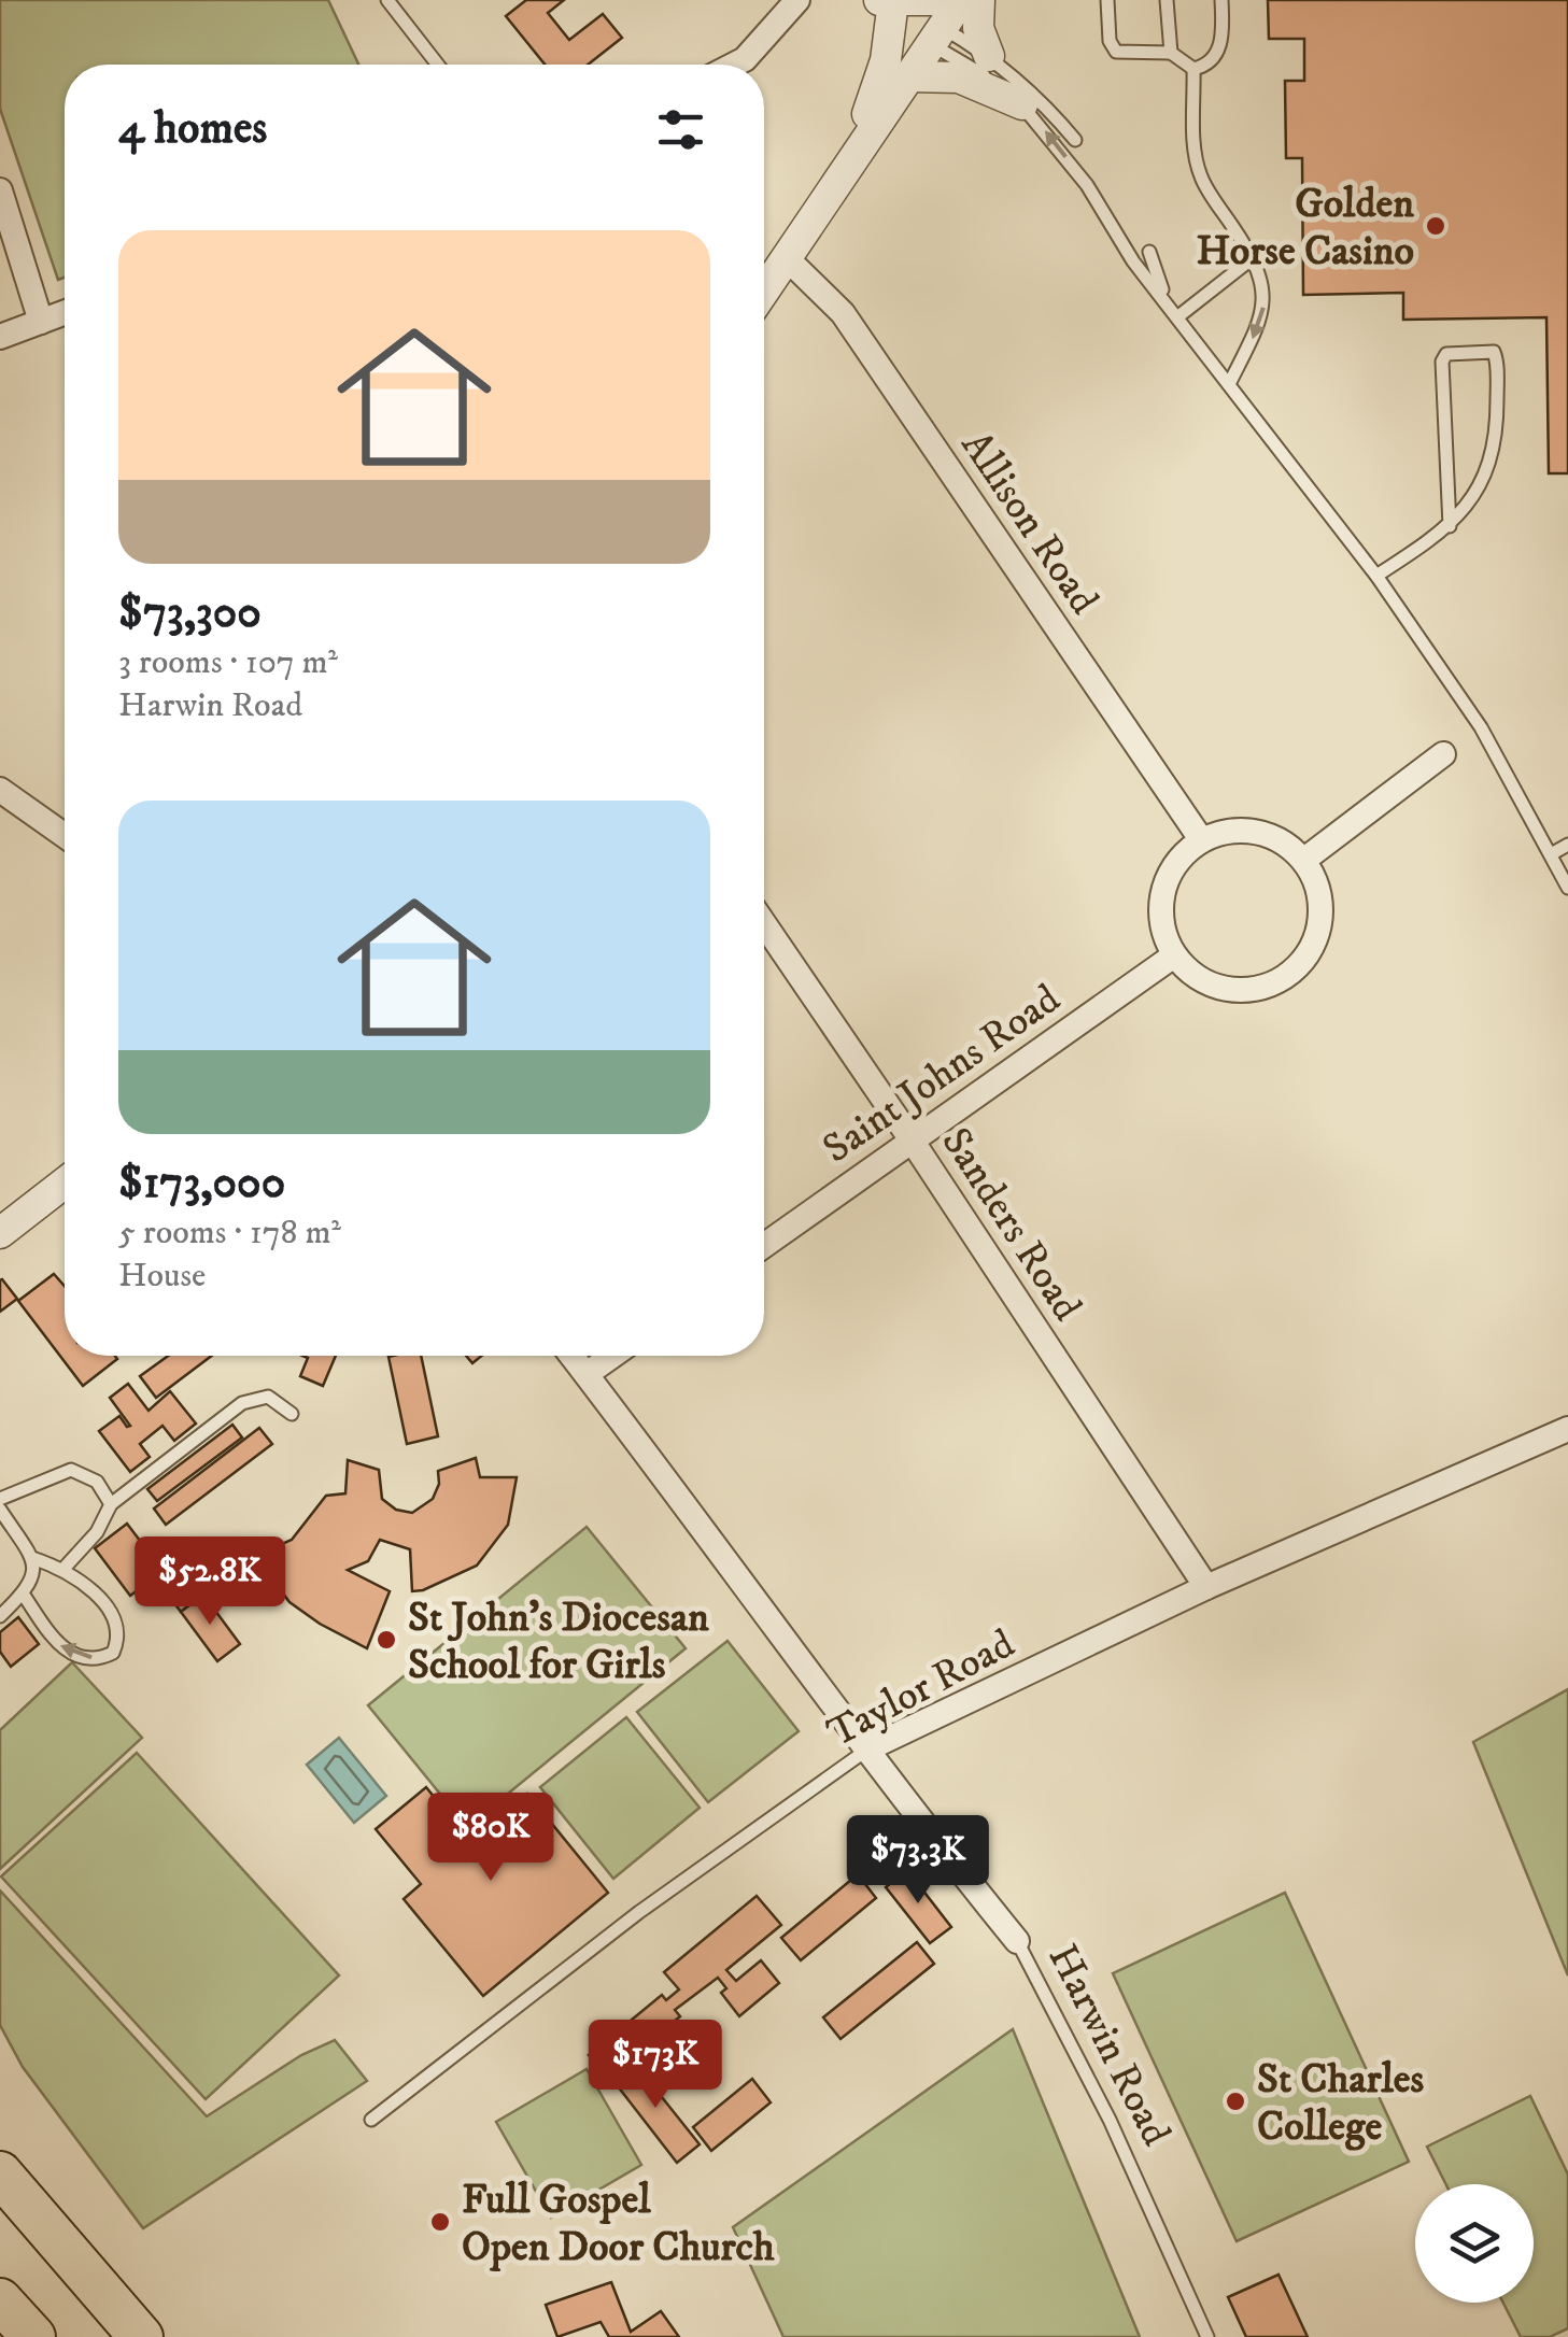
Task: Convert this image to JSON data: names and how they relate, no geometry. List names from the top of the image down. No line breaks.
{"streets":{"street":["Allison Road","Saint Johns Road","Sanders Road","Taylor Road","Harwin Road"]},"crossings":[["Allison Road","Saint Johns Road"],["Saint Johns Road","Sanders Road"],["Sanders Road","Taylor Road"],["Taylor Road","Harwin Road"]],"places":["Golden Horse Casino","St John's Diocesan School for Girls","St Charles College","Full Gospel Open Door Church"],"page":{"heading":"4 homes","list":[{"name":"$73,300","note":"3 rooms · 107 m² · Harwin Road"},{"name":"$173,000","note":"5 rooms · 178 m² · House"}],"price":["$52.8K","$80K","$73.3K","$173K"]}}
